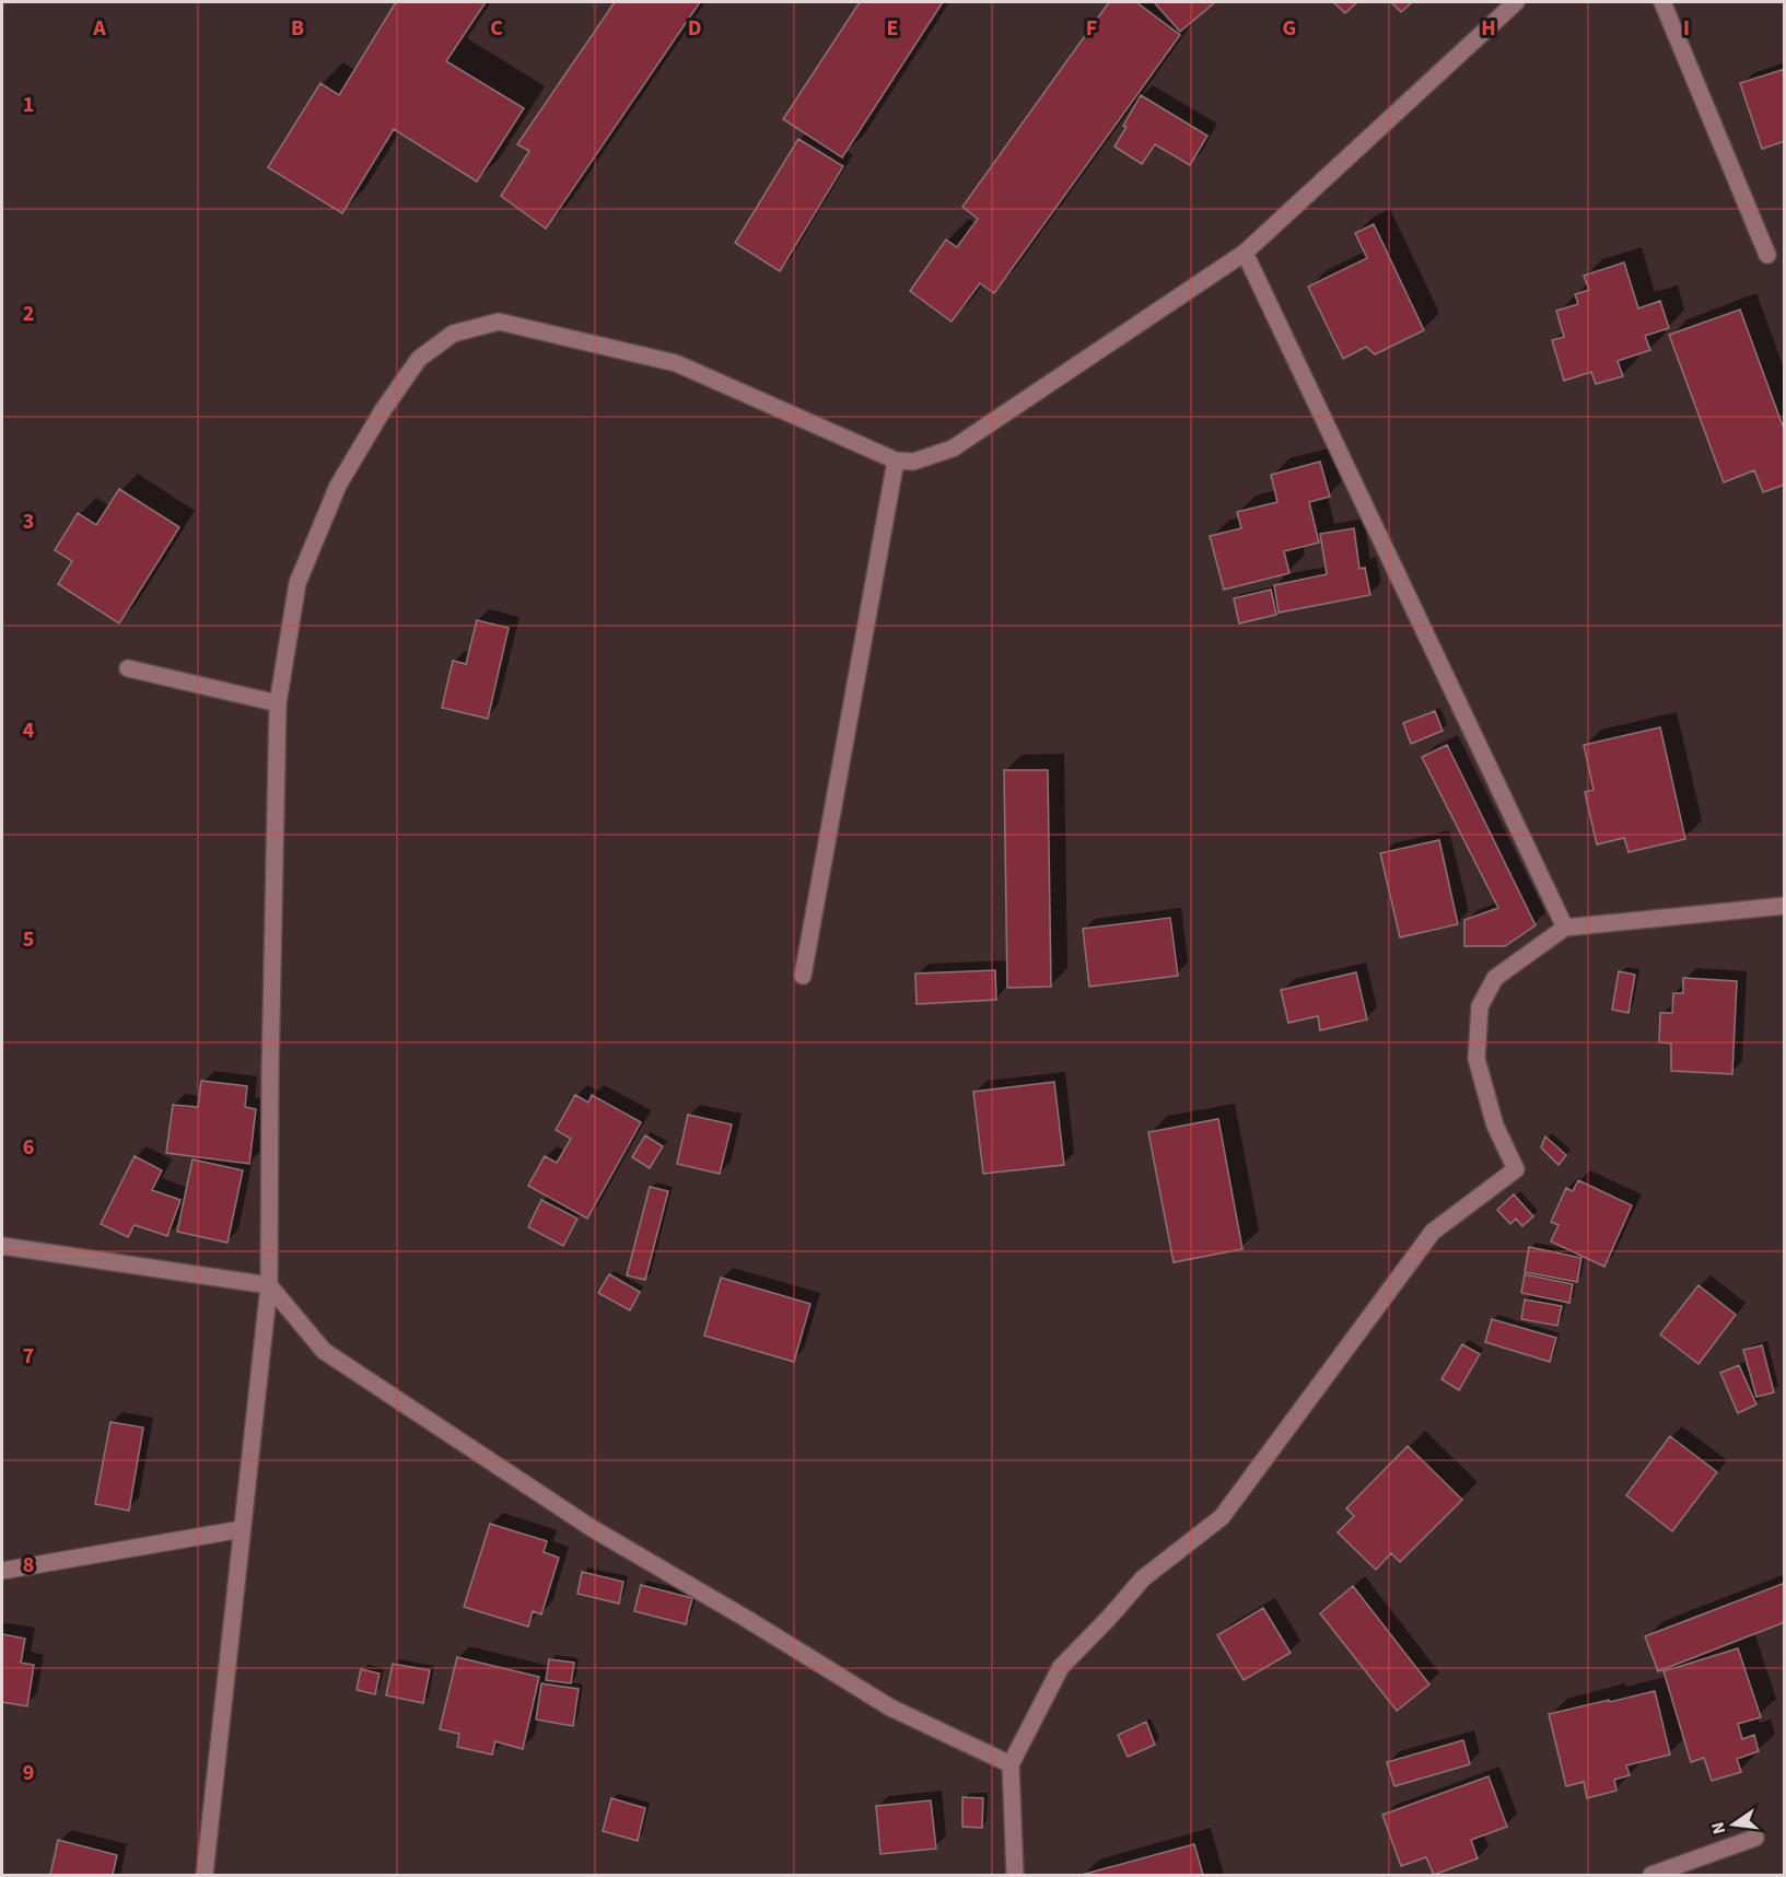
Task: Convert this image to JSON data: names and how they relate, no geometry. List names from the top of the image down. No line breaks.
{"north":"left","grid":{"columns":["A","B","C","D","E","F","G","H","I"],"rows":["1","2","3","4","5","6","7","8","9"]}}
